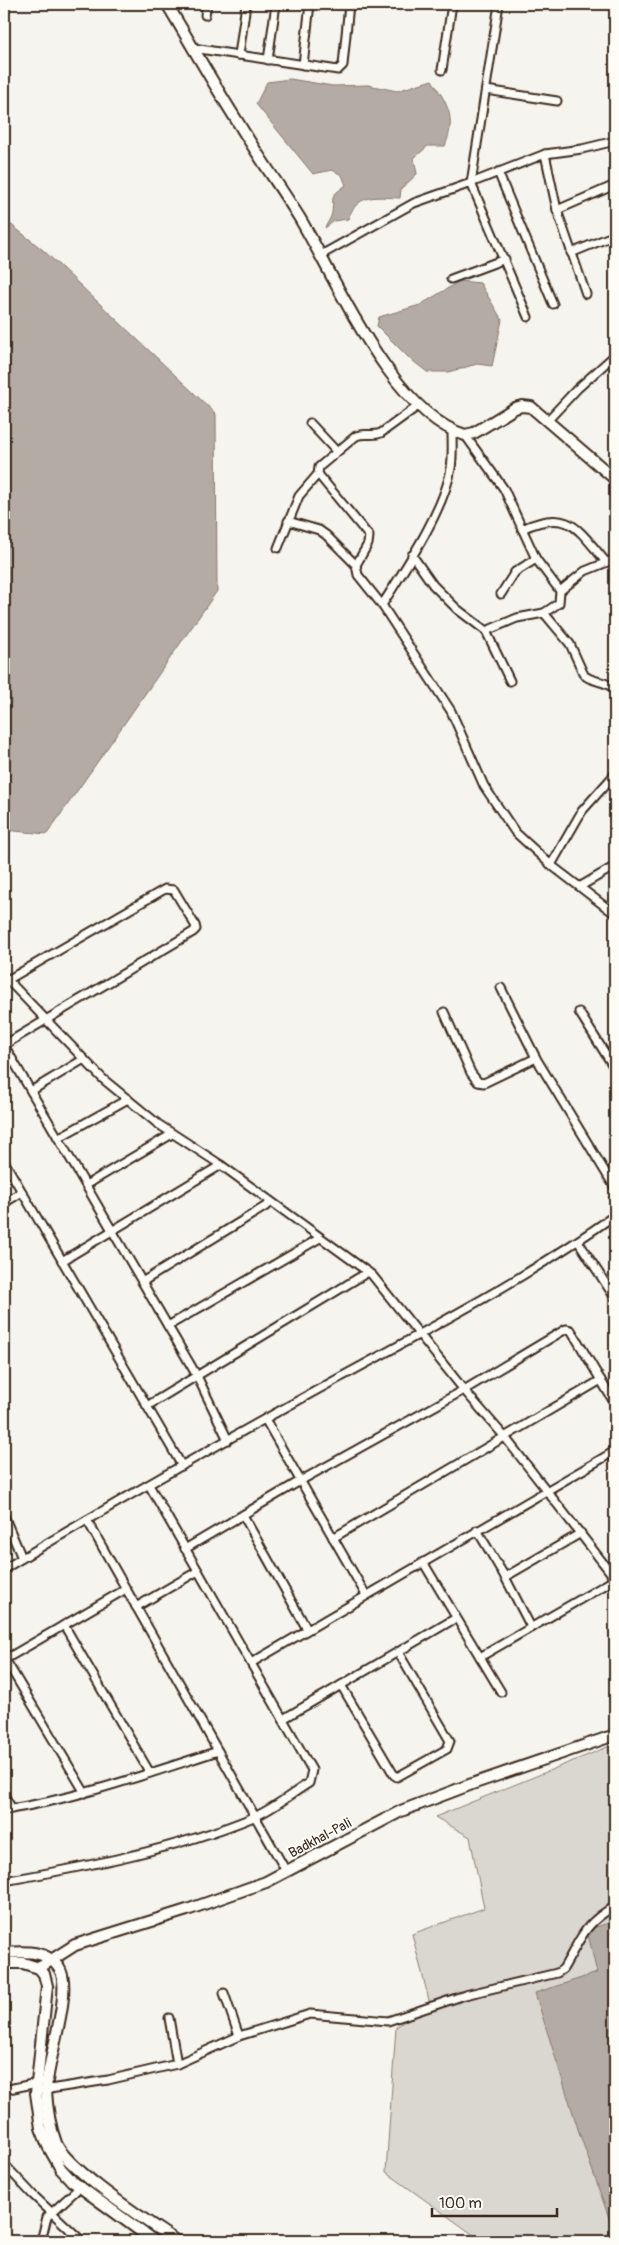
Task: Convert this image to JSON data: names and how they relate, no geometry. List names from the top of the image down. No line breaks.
{"streets":{"street":["Badkhal-Pali"]},"scale_bar":"100 m"}
